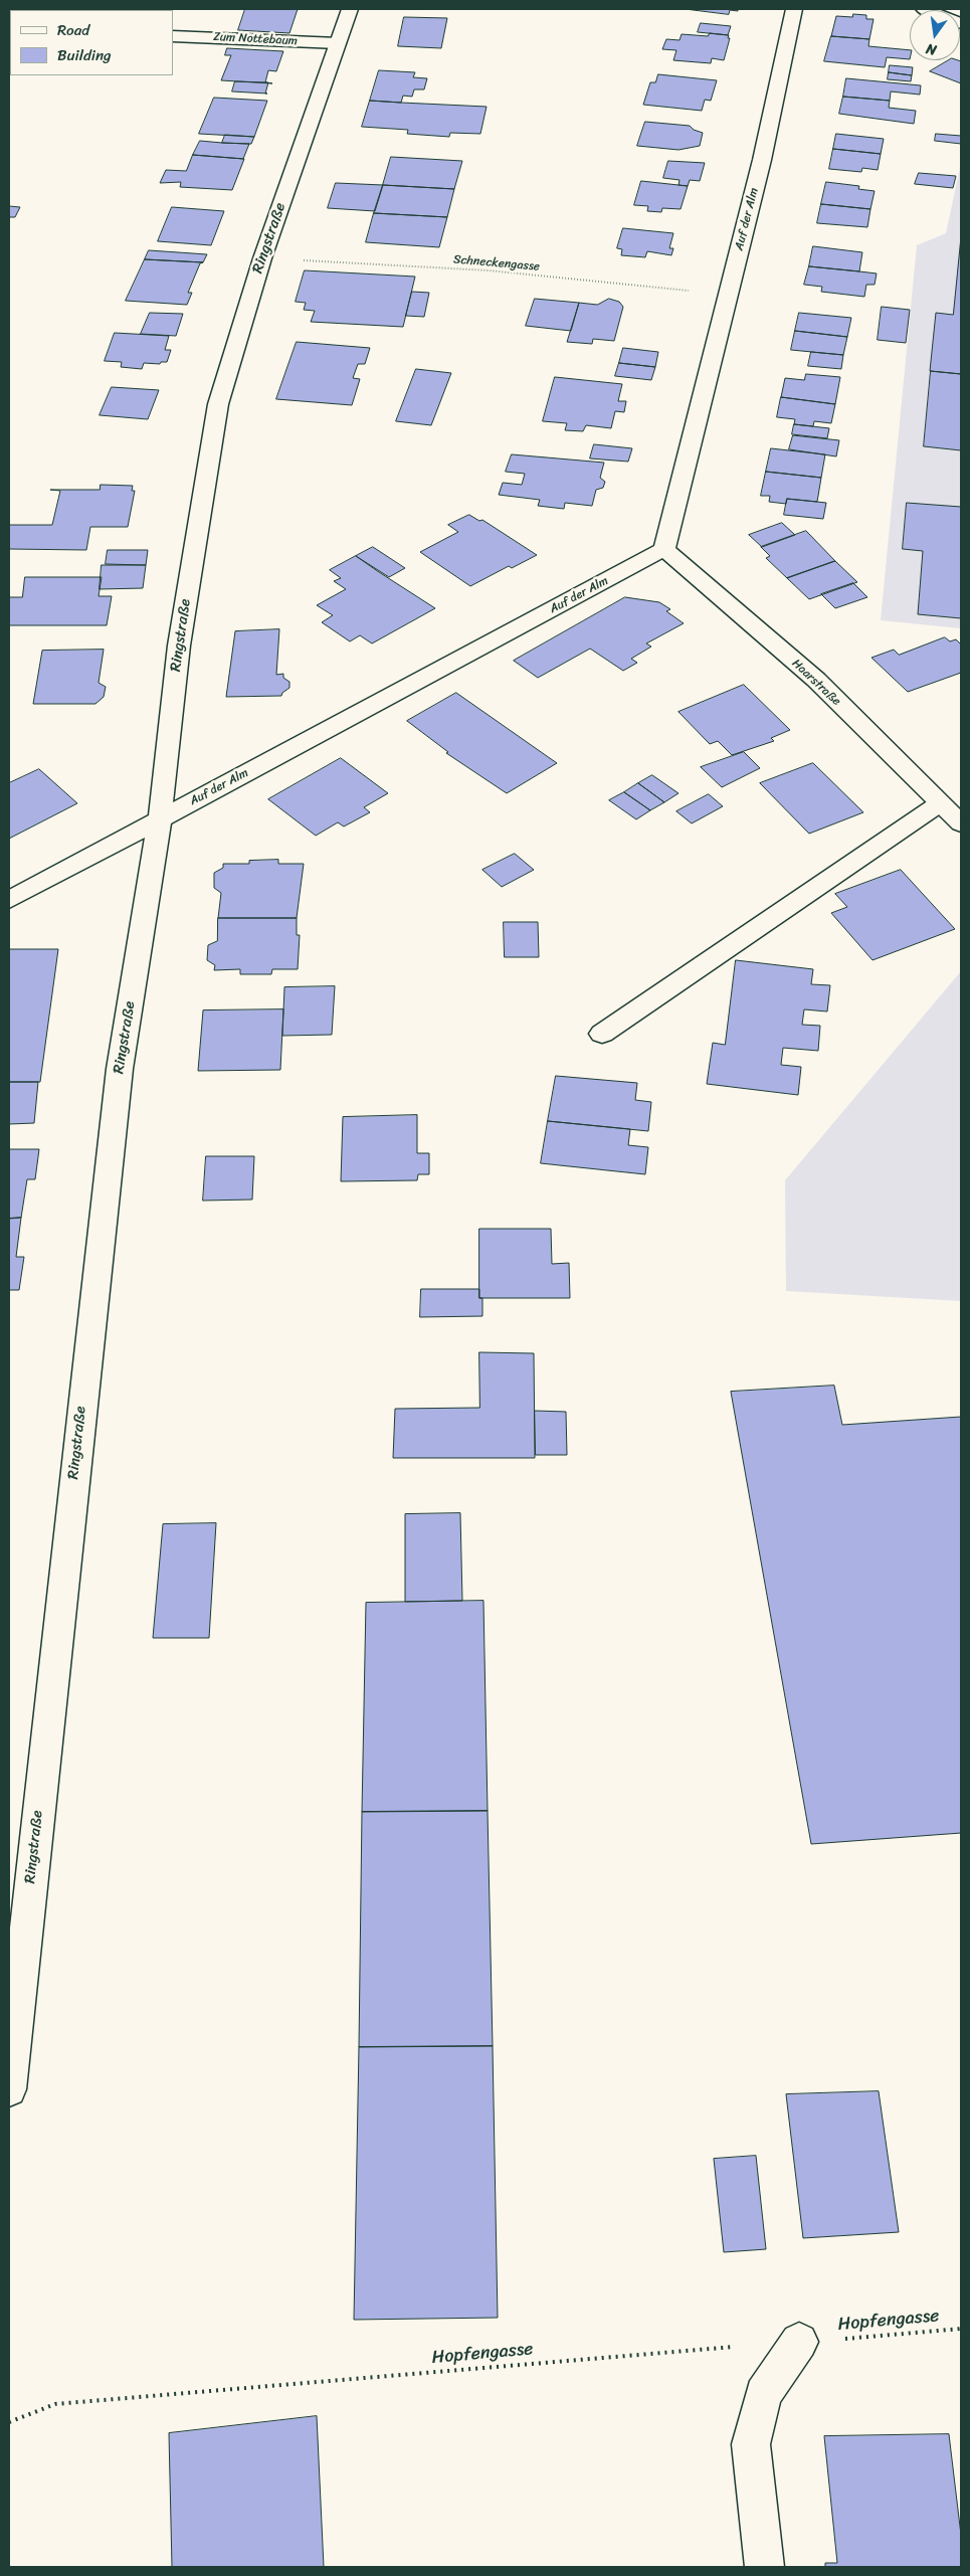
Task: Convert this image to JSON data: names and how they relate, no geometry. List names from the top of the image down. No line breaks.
{"streets":{"street":["Zum Nottebaum","Auf der Alm","Ringstraße","Haarstraße"],"path":["Schneckengasse","Hopfengasse"]},"crossings":[["Zum Nottebaum","Ringstraße"],["Auf der Alm","Ringstraße"],["Auf der Alm","Schneckengasse"],["Auf der Alm","Haarstraße"],["Ringstraße","Schneckengasse"]],"legend":["Road","Building"],"north":"bottom"}
